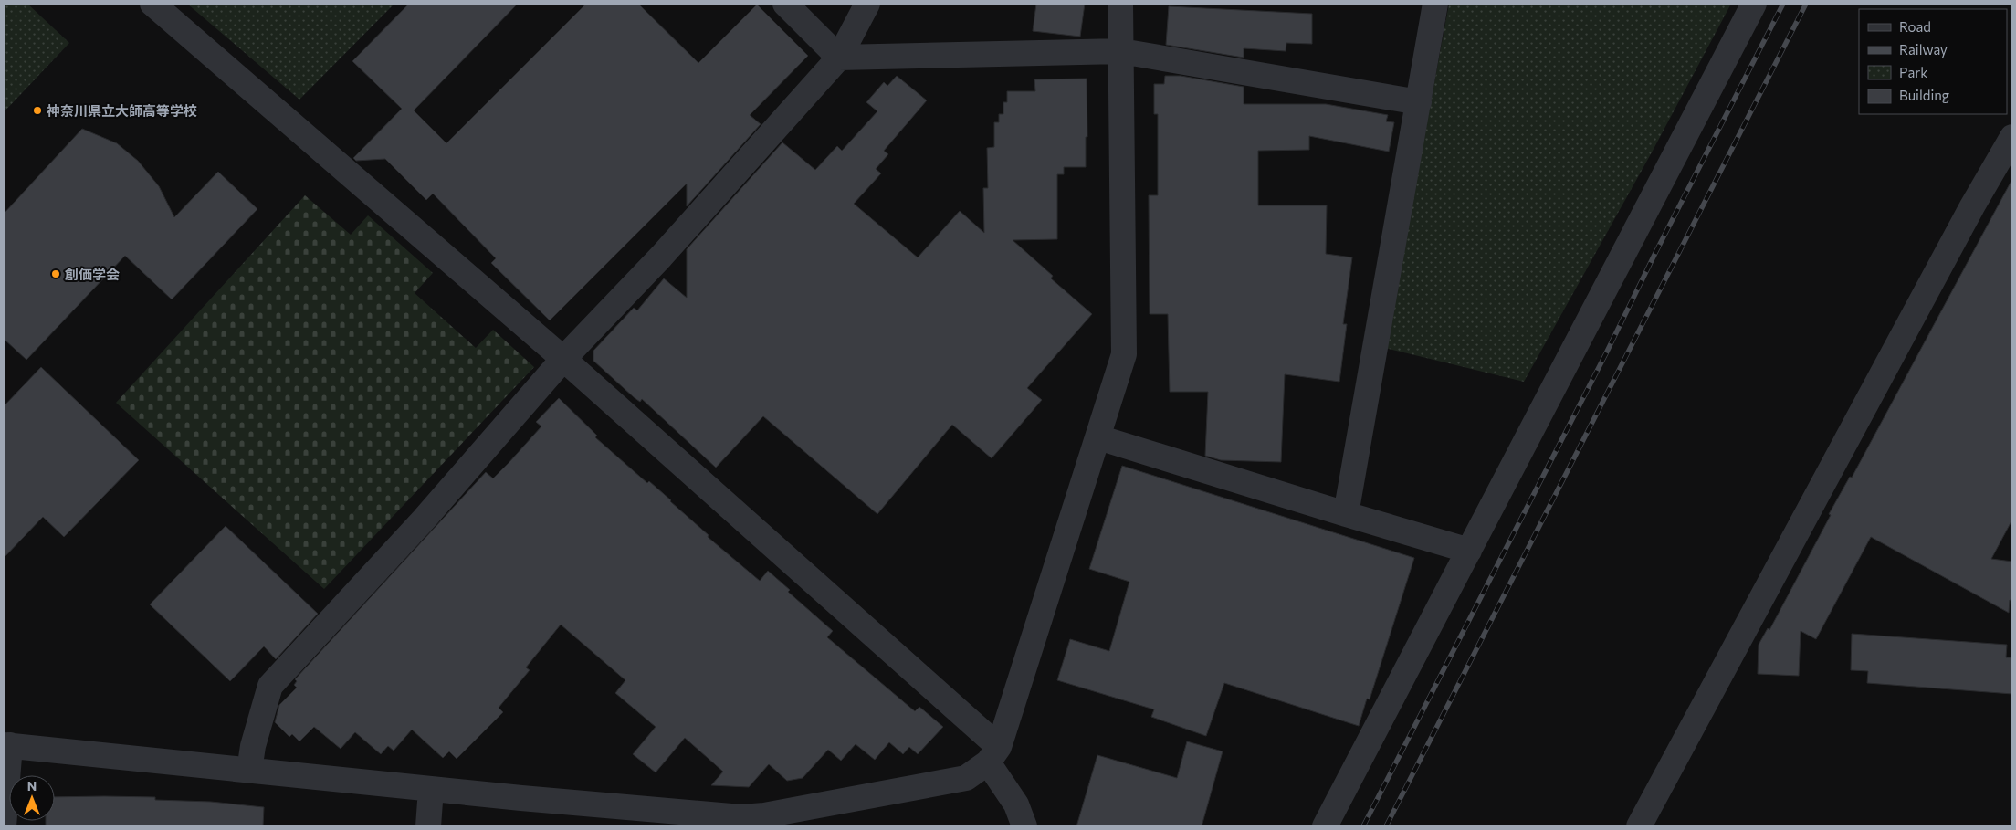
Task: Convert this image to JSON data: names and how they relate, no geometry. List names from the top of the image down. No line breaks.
{"places":["神奈川県立大師高等学校","創価学会"],"legend":["Road","Railway","Park","Building"],"north":"top"}
